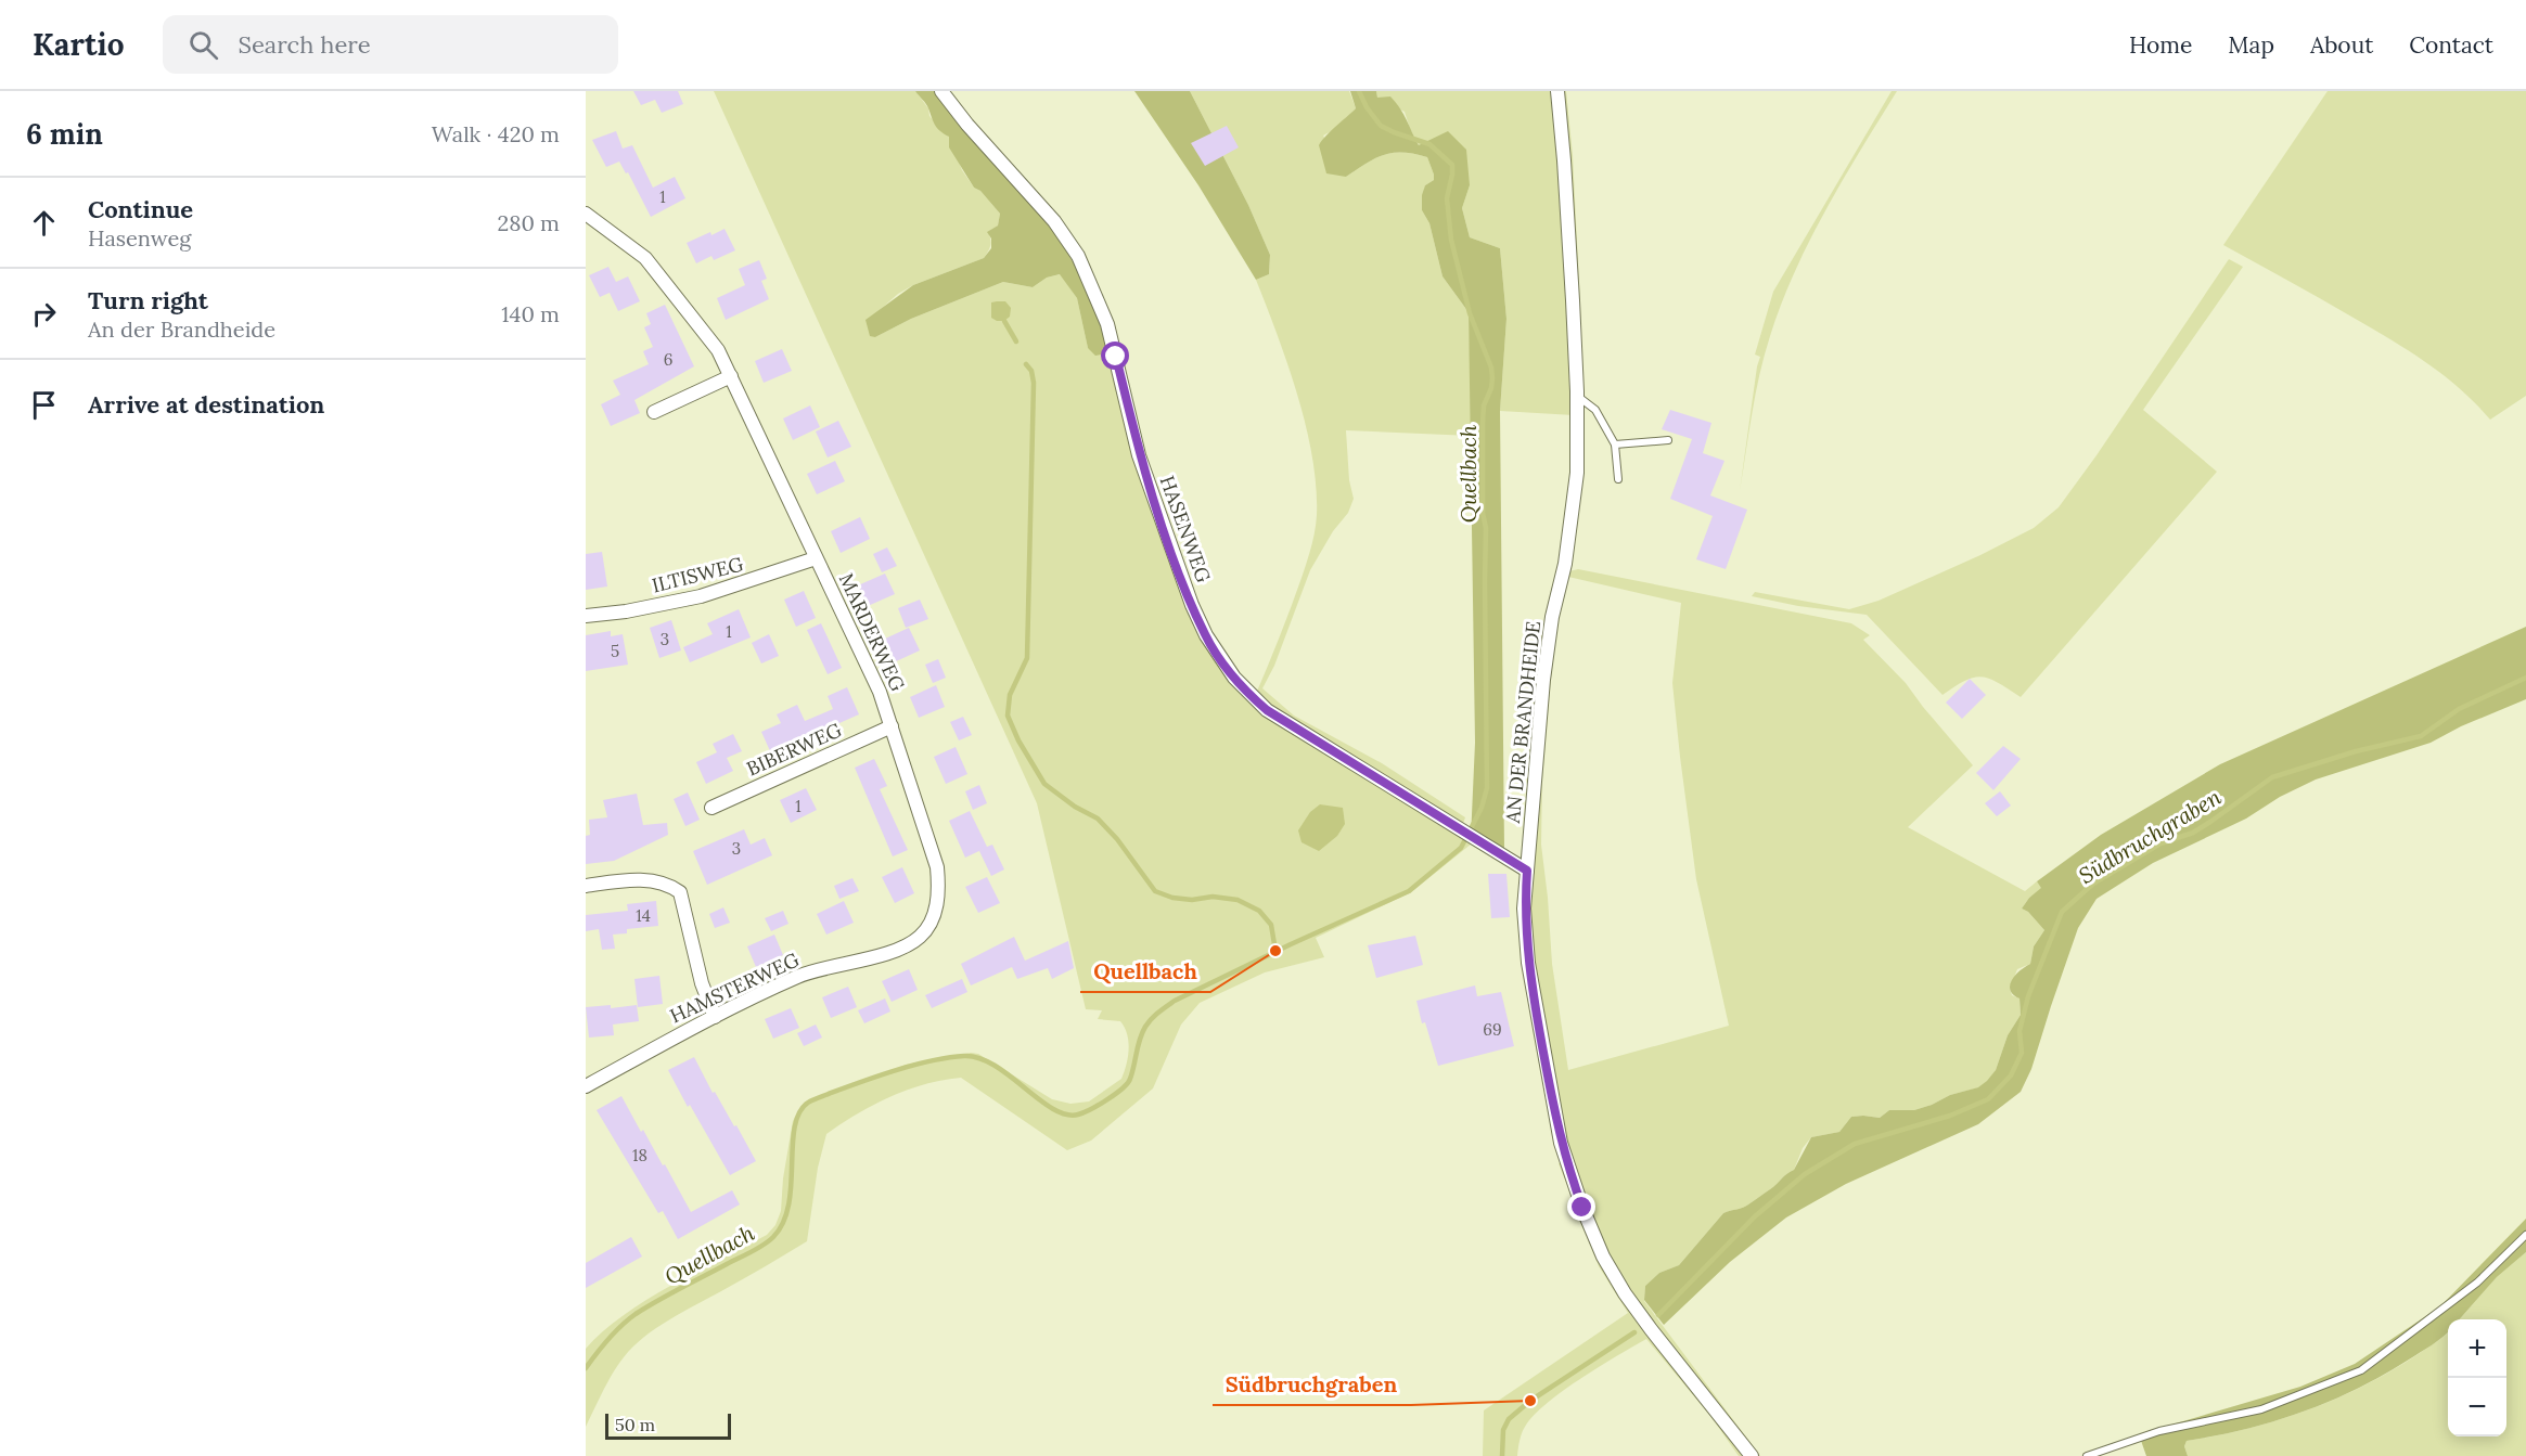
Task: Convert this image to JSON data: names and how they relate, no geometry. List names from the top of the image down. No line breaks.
{"streets":{"street":["HASENWEG","ILTISWEG","MARDERWEG","AN DER BRANDHEIDE","BIBERWEG","HAMSTERWEG"]},"crossings":[["HASENWEG","AN DER BRANDHEIDE"],["ILTISWEG","MARDERWEG"],["MARDERWEG","BIBERWEG"],["MARDERWEG","HAMSTERWEG"]],"water":["Quellbach","Südbruchgraben"],"places":["Quellbach","Südbruchgraben"],"house_numbers":["1","6","1","3","5","1","3","14","69","18"],"scale_bar":"50 m","page":{"header":"Kartio","search":"Search here","nav":["Home","Map","About","Contact"],"heading":["6 min","Walk · 420 m"],"list":[["Continue","Hasenweg","280 m"],["Turn right","An der Brandheide","140 m"],"Arrive at destination"],"map_buttons":["+","−"],"scale":"50 m"}}
